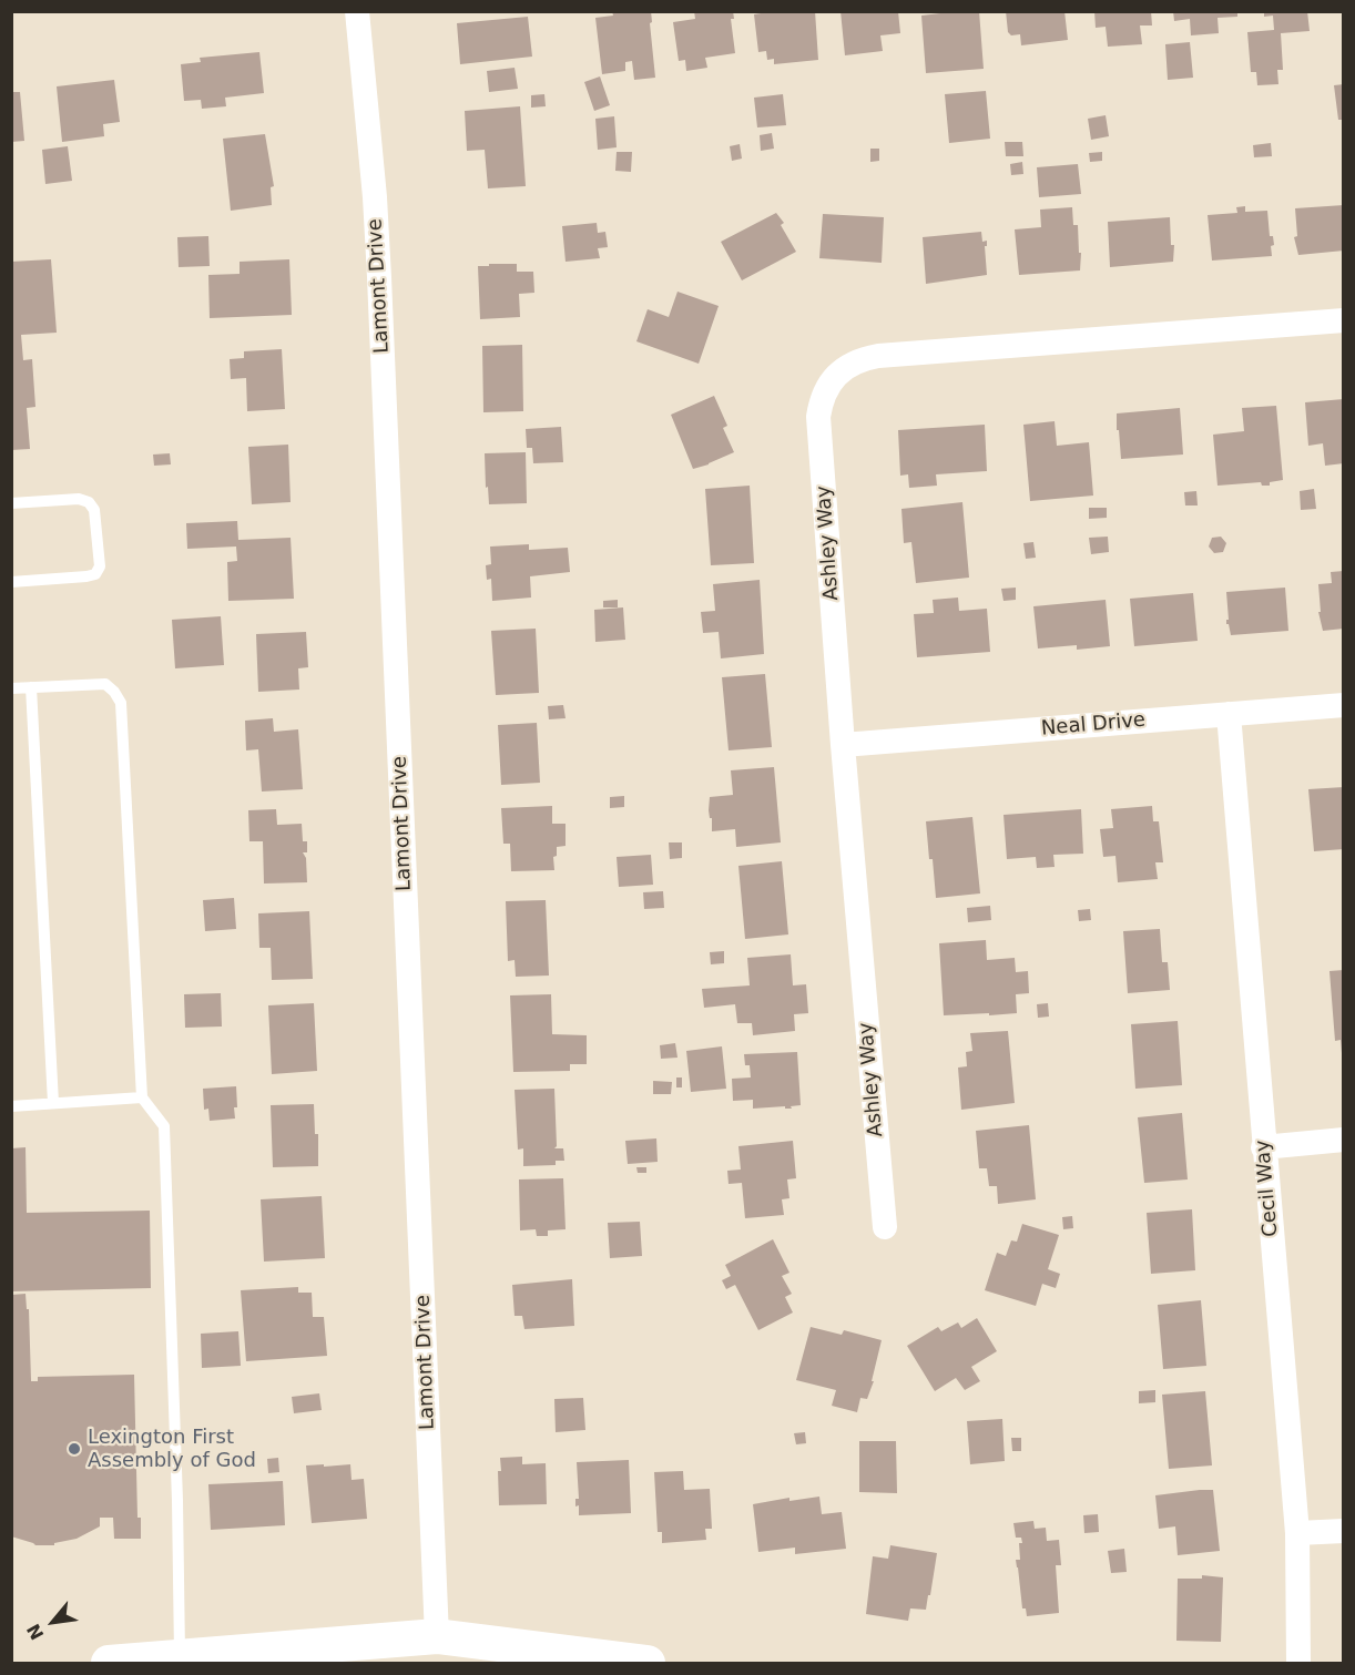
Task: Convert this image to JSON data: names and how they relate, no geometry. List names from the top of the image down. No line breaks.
{"streets":{"street":["Lamont Drive","Ashley Way","Neal Drive","Cecil Way"]},"crossings":[["Ashley Way","Neal Drive"],["Neal Drive","Cecil Way"]],"places":["Lexington First Assembly of God"],"north":"bottom left"}
